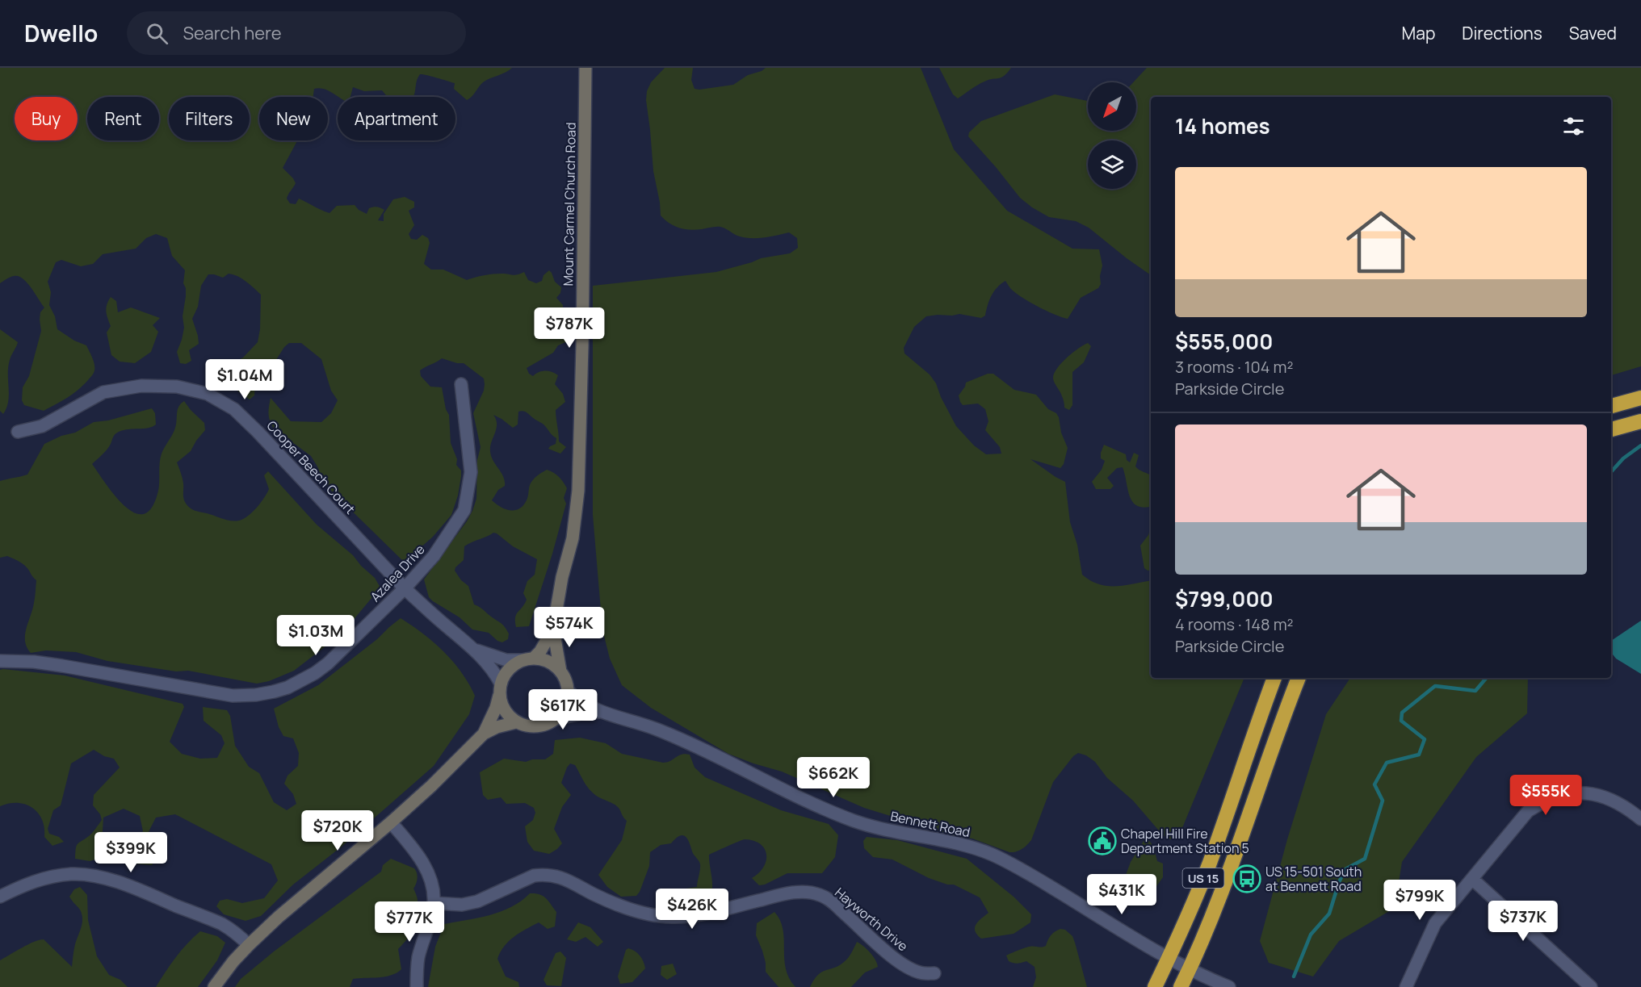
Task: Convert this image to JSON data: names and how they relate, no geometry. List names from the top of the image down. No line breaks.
{"streets":{"highway":["US 15"],"main road":["Mount Carmel Church Road"],"street":["Cooper Beech Court","Azalea Drive","Bennett Road","Hayworth Drive"]},"crossings":[["Mount Carmel Church Road","Bennett Road"],["Cooper Beech Court","Azalea Drive"],["Bennett Road","US 15"]],"places":{"public building":["Chapel Hill Fire Department Station 5"],"bus stop":["US 15-501 South at Bennett Road"]},"north":"bottom left","page":{"header":"Dwello","search":"Search here","nav":["Map","Directions","Saved"],"chip":["Buy","Rent","Filters","New","Apartment"],"heading":"14 homes","list":[{"name":"$555,000","note":"3 rooms · 104 m² · Parkside Circle"},{"name":"$799,000","note":"4 rooms · 148 m² · Parkside Circle"}],"price":["$787K","$1.04M","$574K","$1.03M","$617K","$662K","$555K","$720K","$399K","$431K","$799K","$426K","$737K","$777K"]}}
